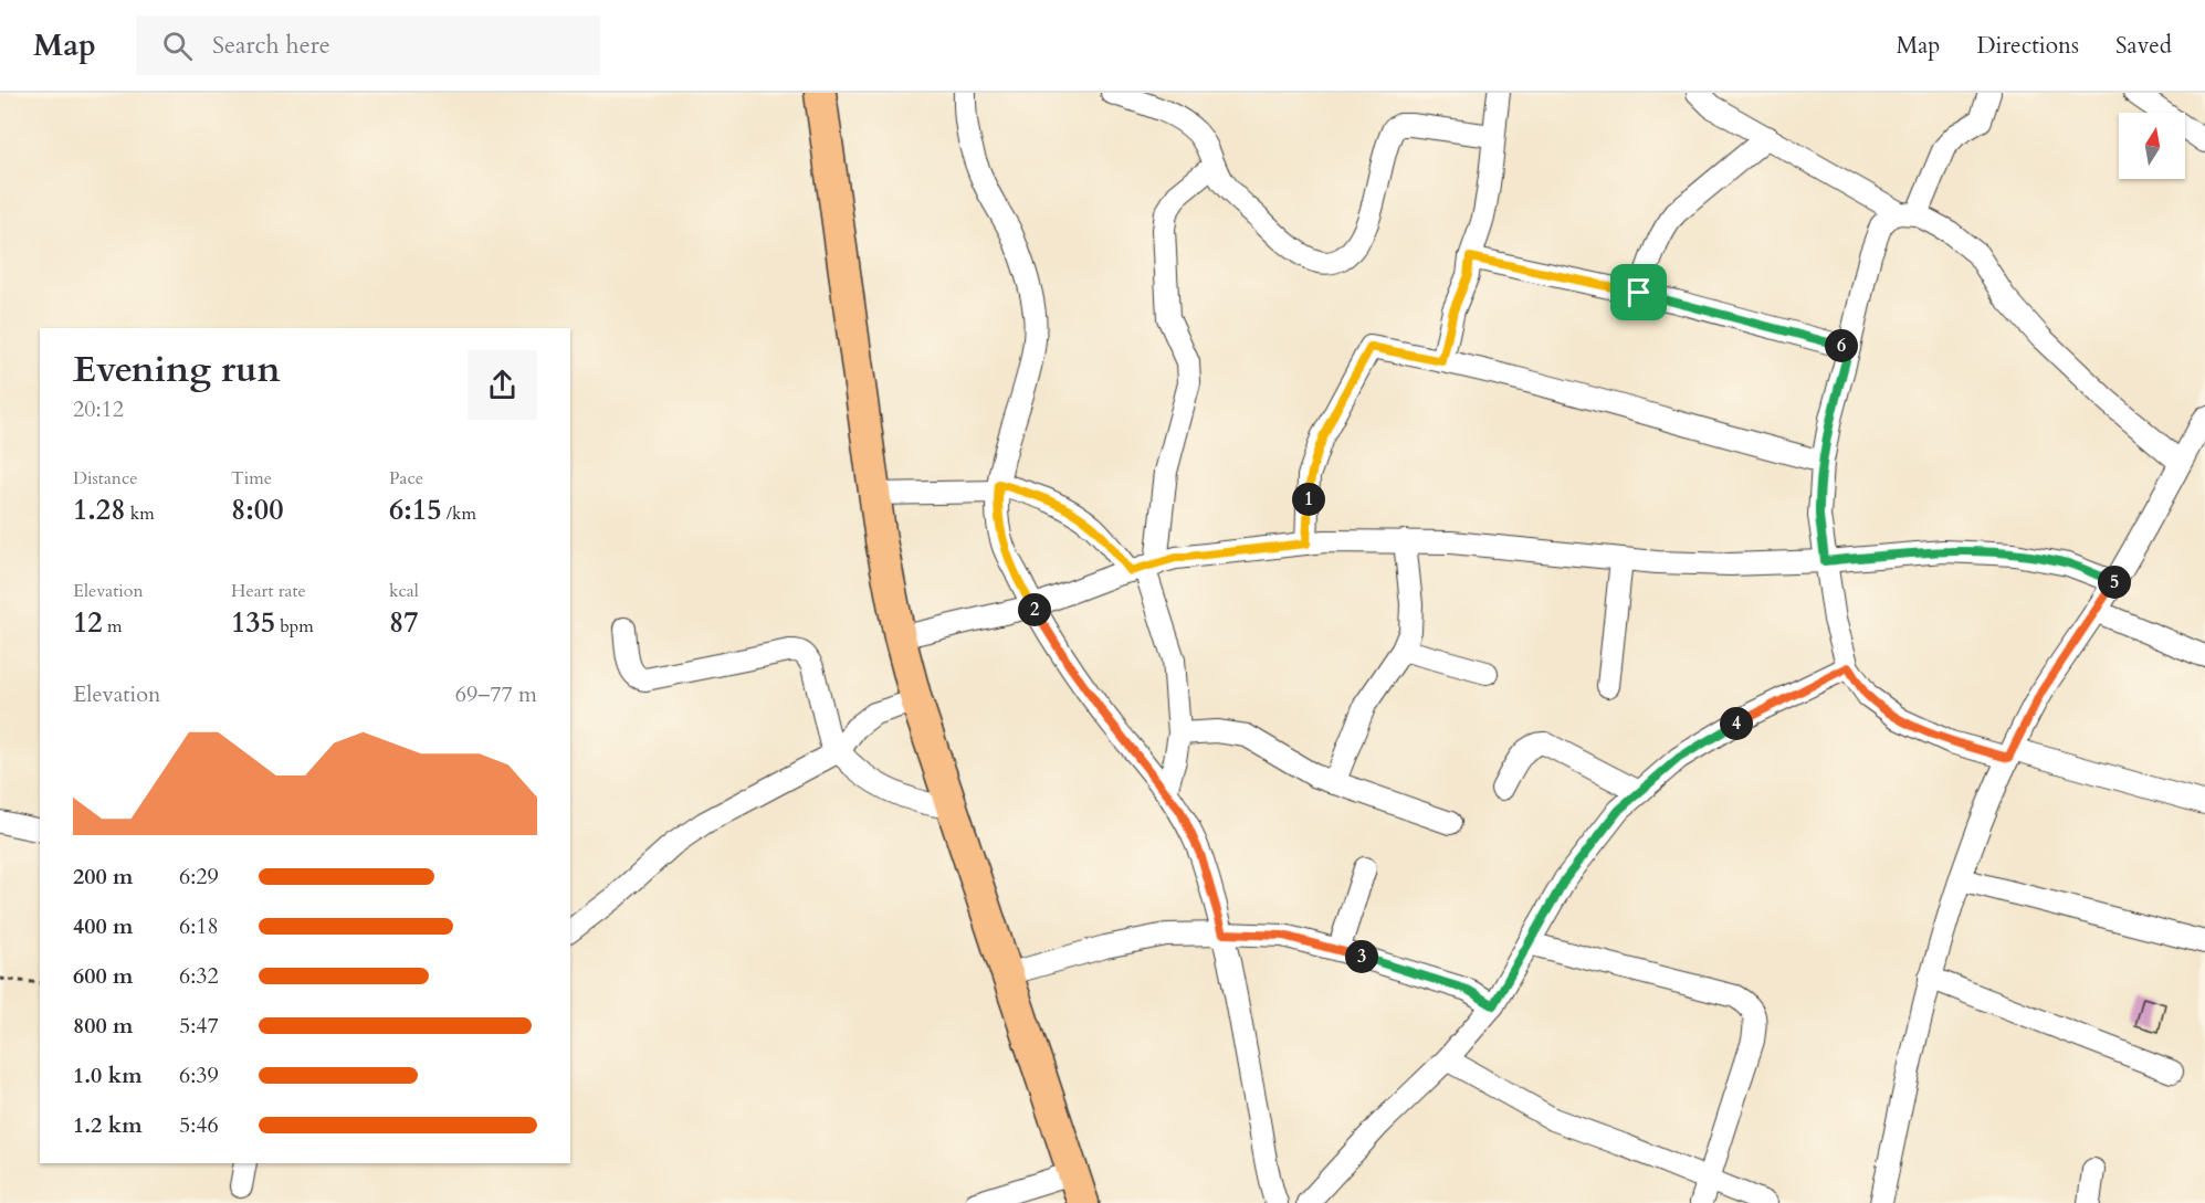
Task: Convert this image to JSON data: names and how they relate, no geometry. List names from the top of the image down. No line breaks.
{"north":"top","page":{"header":"Map","search":"Search here","nav":["Map","Directions","Saved"],"heading":["Evening run","20:12"],"pins":["6","1","5","2","4","3"],"stats":[["Distance","1.28 km"],["Time","8:00"],["Pace","6:15 /km"],["Elevation","12 m"],["Heart rate","135 bpm"],["kcal","87"]],"chart":["Elevation","69–77 m"],"list":[{"name":"200 m","note":"6:29"},{"name":"400 m","note":"6:18"},{"name":"600 m","note":"6:32"},{"name":"800 m","note":"5:47"},{"name":"1.0 km","note":"6:39"},{"name":"1.2 km","note":"5:46"}]}}
